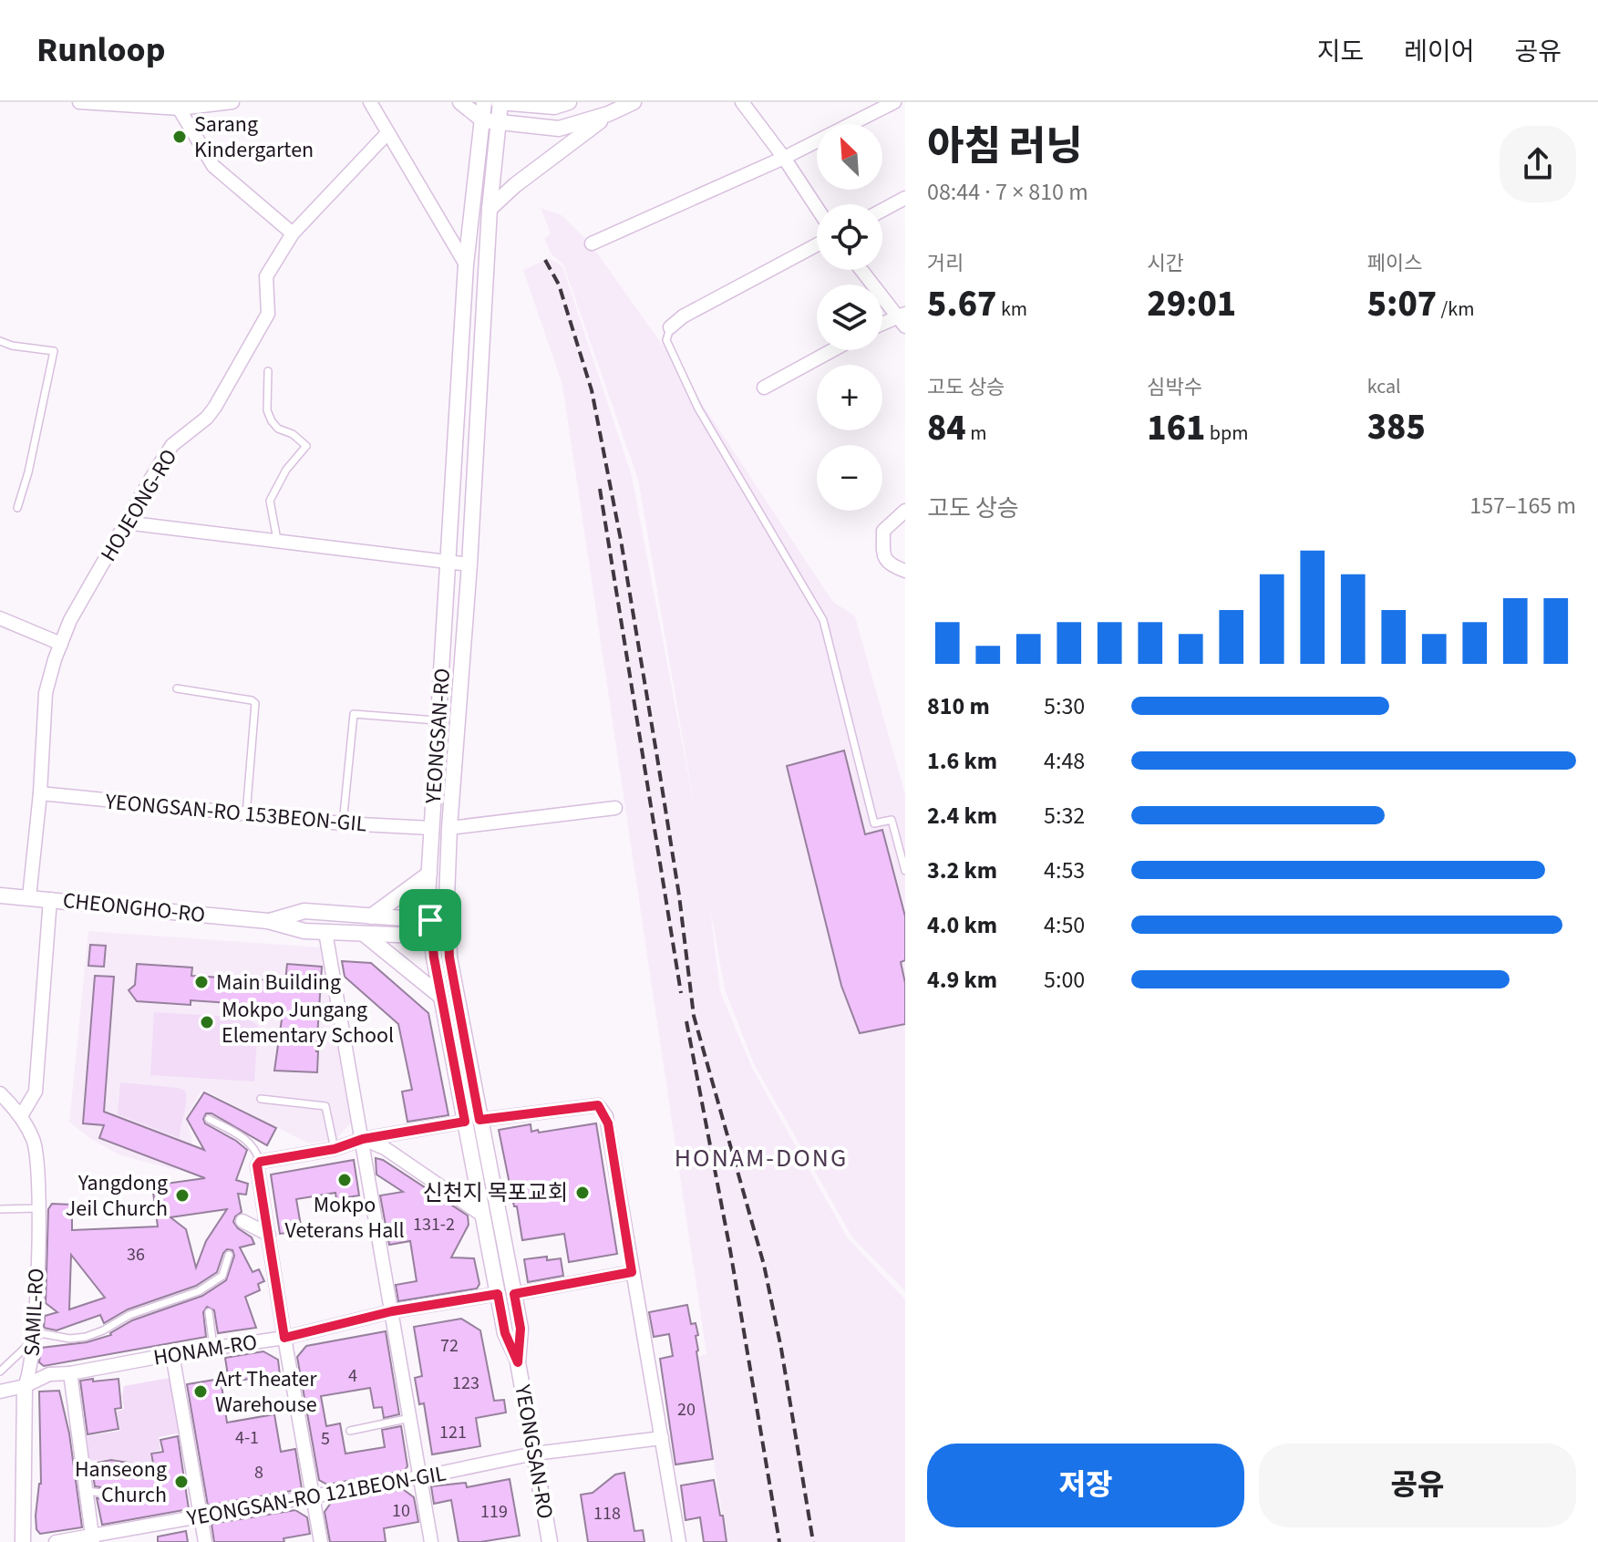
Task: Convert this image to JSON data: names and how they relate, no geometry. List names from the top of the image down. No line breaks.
{"streets":{"street":["HOJEONG-RO","YEONGSAN-RO","YEONGSAN-RO 153BEON-GIL","CHEONGHO-RO","SAMIL-RO","HONAM-RO","YEONGSAN-RO 121BEON-GIL"]},"crossings":[["HOJEONG-RO","YEONGSAN-RO 153BEON-GIL"],["HOJEONG-RO","CHEONGHO-RO"],["YEONGSAN-RO","YEONGSAN-RO 153BEON-GIL"],["YEONGSAN-RO","CHEONGHO-RO"],["YEONGSAN-RO","HONAM-RO"],["YEONGSAN-RO","YEONGSAN-RO 121BEON-GIL"],["SAMIL-RO","HONAM-RO"]],"districts":["HONAM-DONG"],"places":["Sarang Kindergarten","Main Building","Mokpo Jungang Elementary School","Mokpo Veterans Hall","신천지 목포교회","Yangdong Jeil Church","Art Theater Warehouse","Hanseong Church"],"house_numbers":["131-2","36","72","4","123","20","121","4-1","5","8","10","119","118"],"north":"top left","page":{"header":"Runloop","nav":["지도","레이어","공유"],"heading":["아침 러닝","08:44 · 7 × 810 m"],"map_buttons":["+","−"],"stats":[["거리","5.67 km"],["시간","29:01"],["페이스","5:07 /km"],["고도 상승","84 m"],["심박수","161 bpm"],["kcal","385"]],"chart":["고도 상승","157–165 m"],"list":[{"name":"810 m","note":"5:30"},{"name":"1.6 km","note":"4:48"},{"name":"2.4 km","note":"5:32"},{"name":"3.2 km","note":"4:53"},{"name":"4.0 km","note":"4:50"},{"name":"4.9 km","note":"5:00"}],"buttons":["저장","공유"]}}
